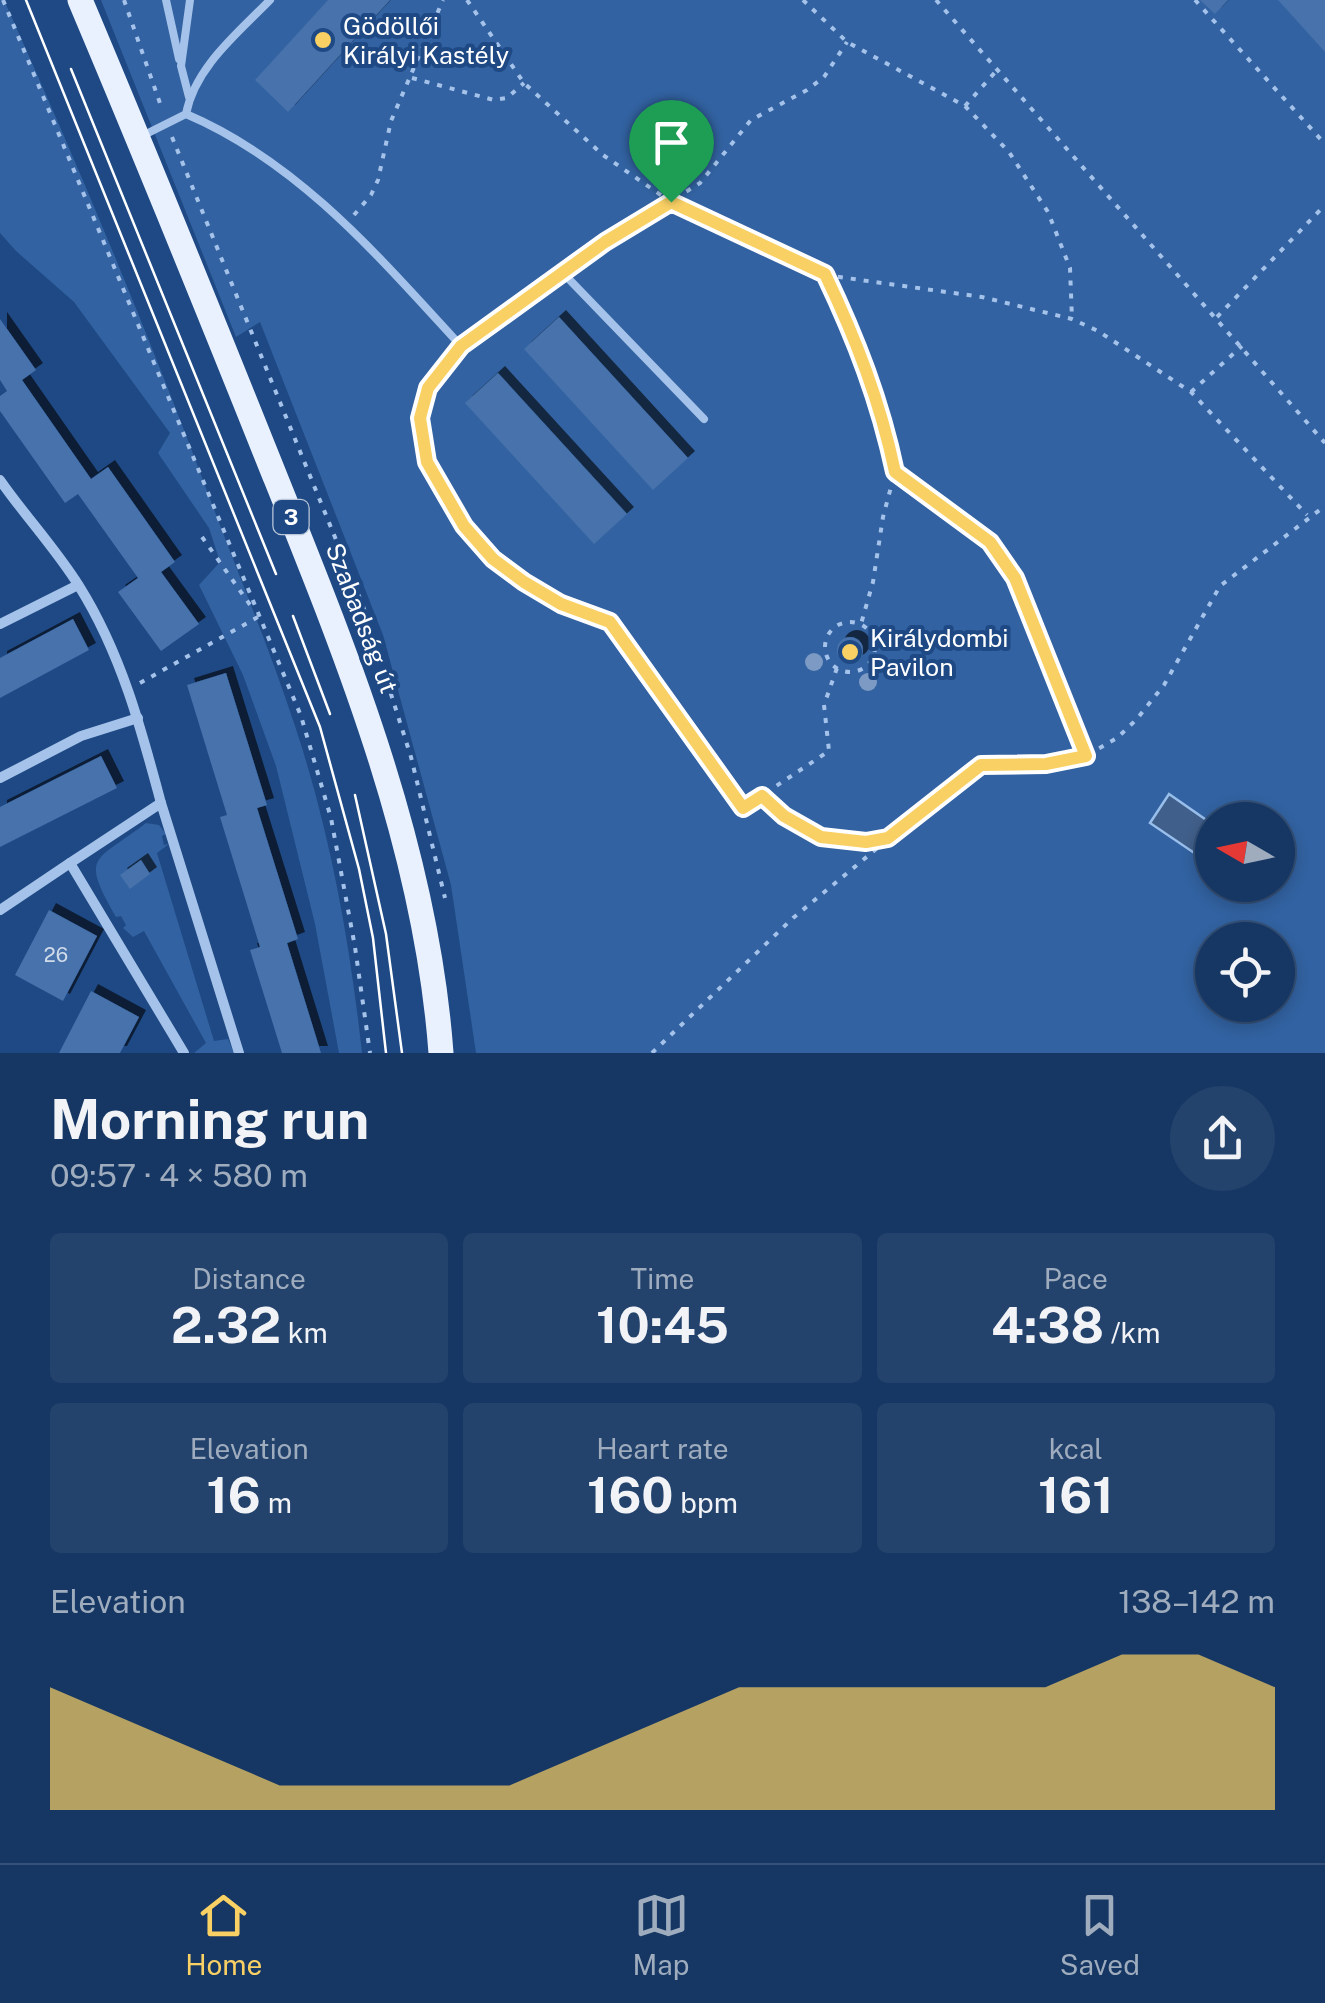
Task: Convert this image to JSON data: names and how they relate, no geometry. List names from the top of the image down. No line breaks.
{"streets":{"main road":["3","Szabadság út"]},"places":["Gödöllői Királyi Kastély","Királydombi Pavilon"],"house_numbers":["26"],"north":"left","page":{"heading":["Morning run","09:57 · 4 × 580 m"],"stats":[["Distance","2.32 km"],["Time","10:45"],["Pace","4:38 /km"],["Elevation","16 m"],["Heart rate","160 bpm"],["kcal","161"]],"chart":["Elevation","138–142 m"],"tabs":["Home","Map","Saved"]}}
